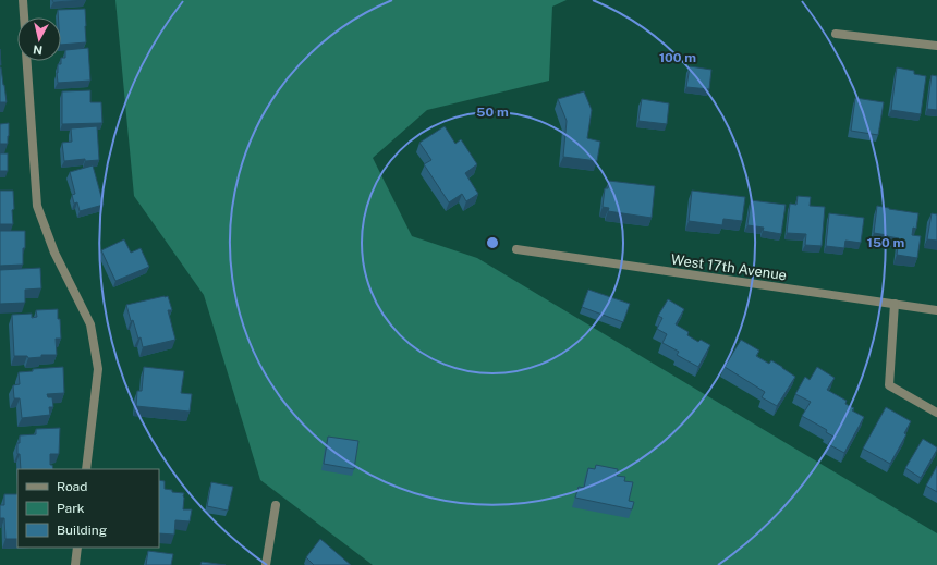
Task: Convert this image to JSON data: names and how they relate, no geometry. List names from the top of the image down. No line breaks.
{"streets":{"street":["West 17th Avenue"]},"legend":["Road","Park","Building"],"north":"bottom","rings":["100 m","50 m","150 m"]}
